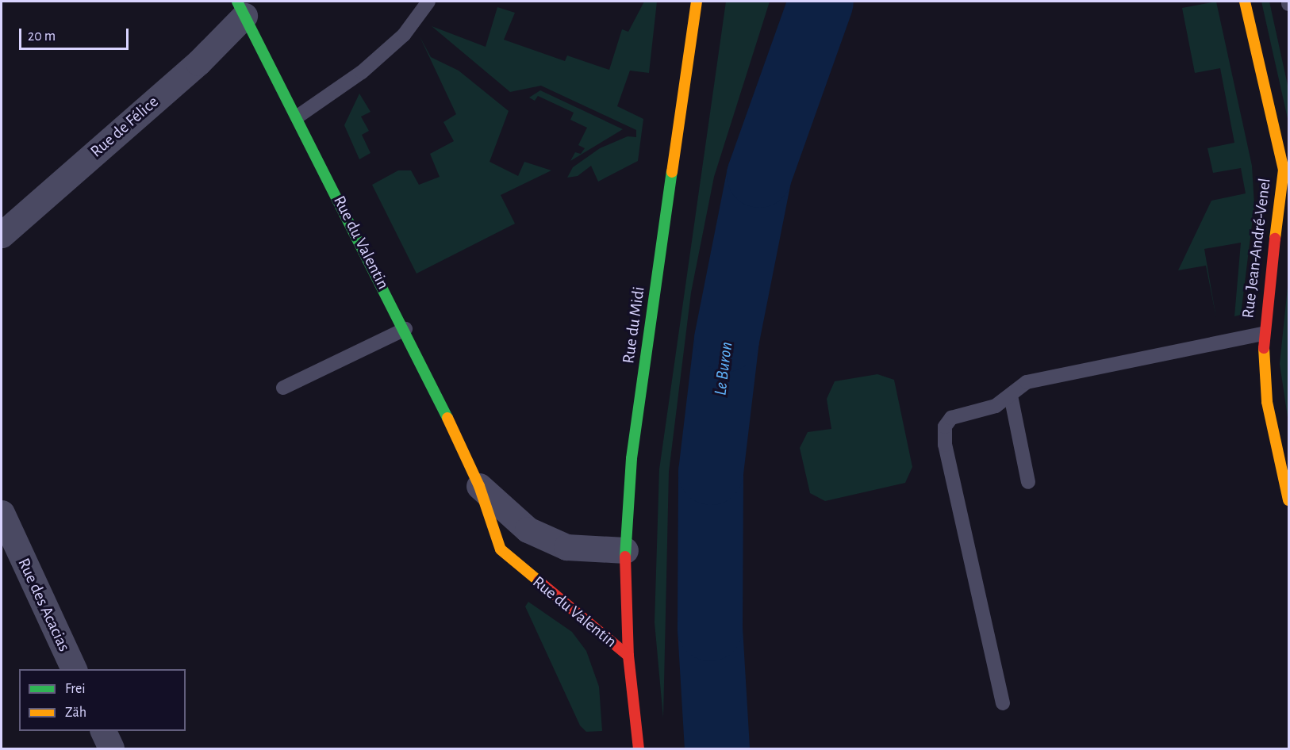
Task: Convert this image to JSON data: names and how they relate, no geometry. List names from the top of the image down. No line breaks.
{"streets":{"street":["Rue de Félice","Rue du Valentin","Rue Jean-André-Venel","Rue du Midi","Rue des Acacias"]},"crossings":[["Rue de Félice","Rue du Valentin"],["Rue du Valentin","Rue du Midi"]],"water":["Le Buron"],"legend":["Frei","Zäh"],"scale_bar":"20 m"}
